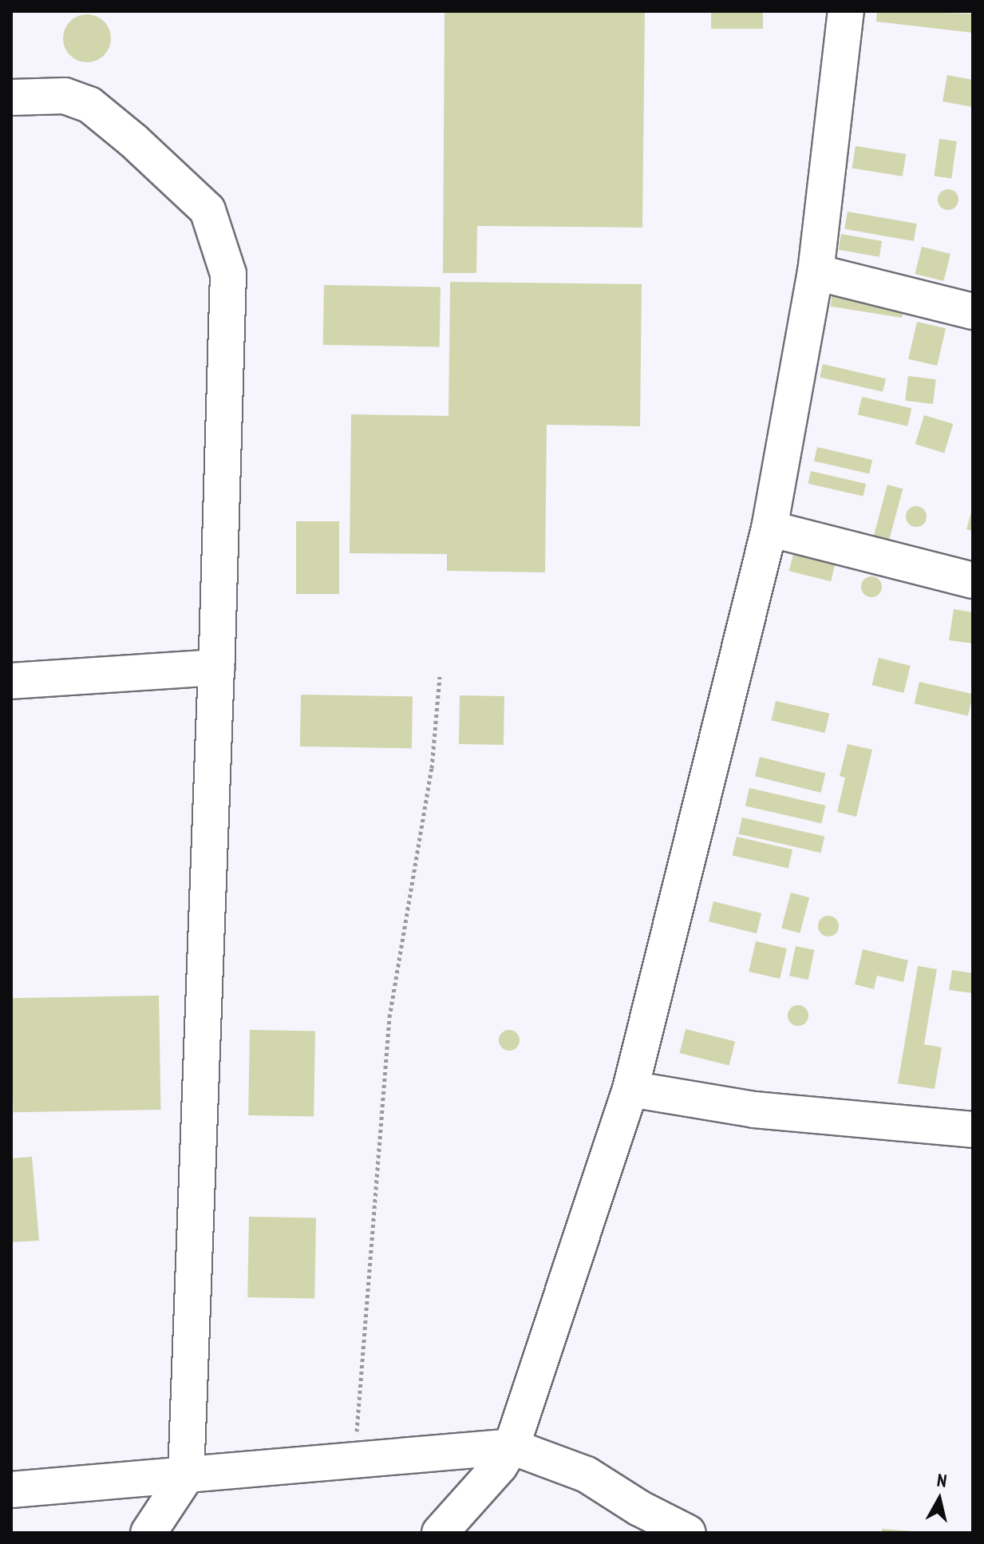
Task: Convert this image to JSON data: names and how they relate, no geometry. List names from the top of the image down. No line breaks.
{"north":"top"}
